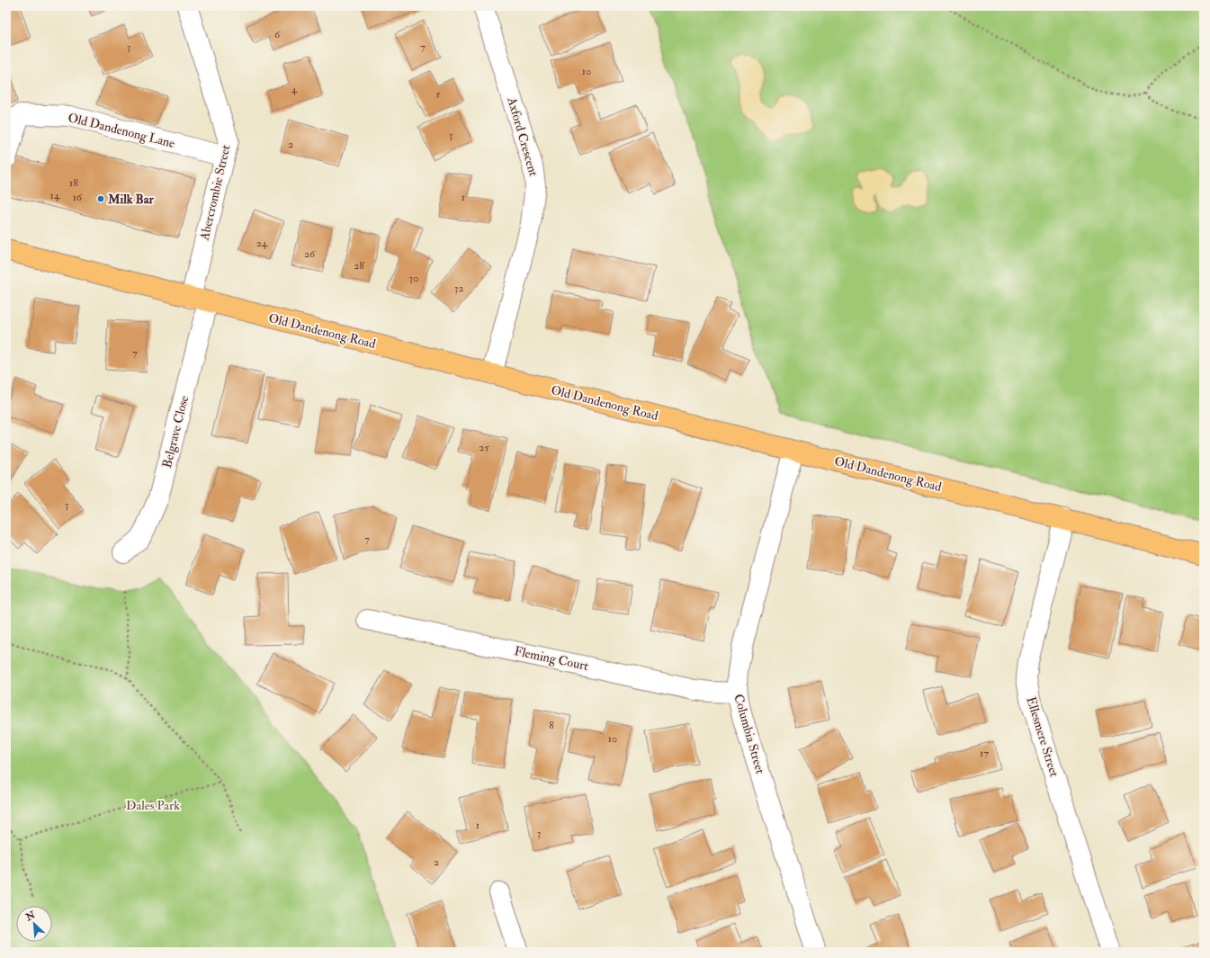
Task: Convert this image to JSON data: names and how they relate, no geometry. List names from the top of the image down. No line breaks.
{"streets":{"main road":["Old Dandenong Road"],"street":["Old Dandenong Lane","Axford Crescent","Abercrombie Street","Belgrave Close","Fleming Court","Columbia Street","Ellesmere Street"]},"crossings":[["Old Dandenong Lane","Abercrombie Street"],["Axford Crescent","Old Dandenong Road"],["Abercrombie Street","Old Dandenong Road"],["Abercrombie Street","Belgrave Close"],["Old Dandenong Road","Belgrave Close"],["Old Dandenong Road","Columbia Street"],["Old Dandenong Road","Ellesmere Street"],["Fleming Court","Columbia Street"]],"parks":["Dales Park"],"places":["Milk Bar"],"house_numbers":["6","3","7","10","4","5","3","2","18","14","16","1","24","26","28","30","32","7","25","3","7","8","10","17","1","3","2"],"north":"top left"}
